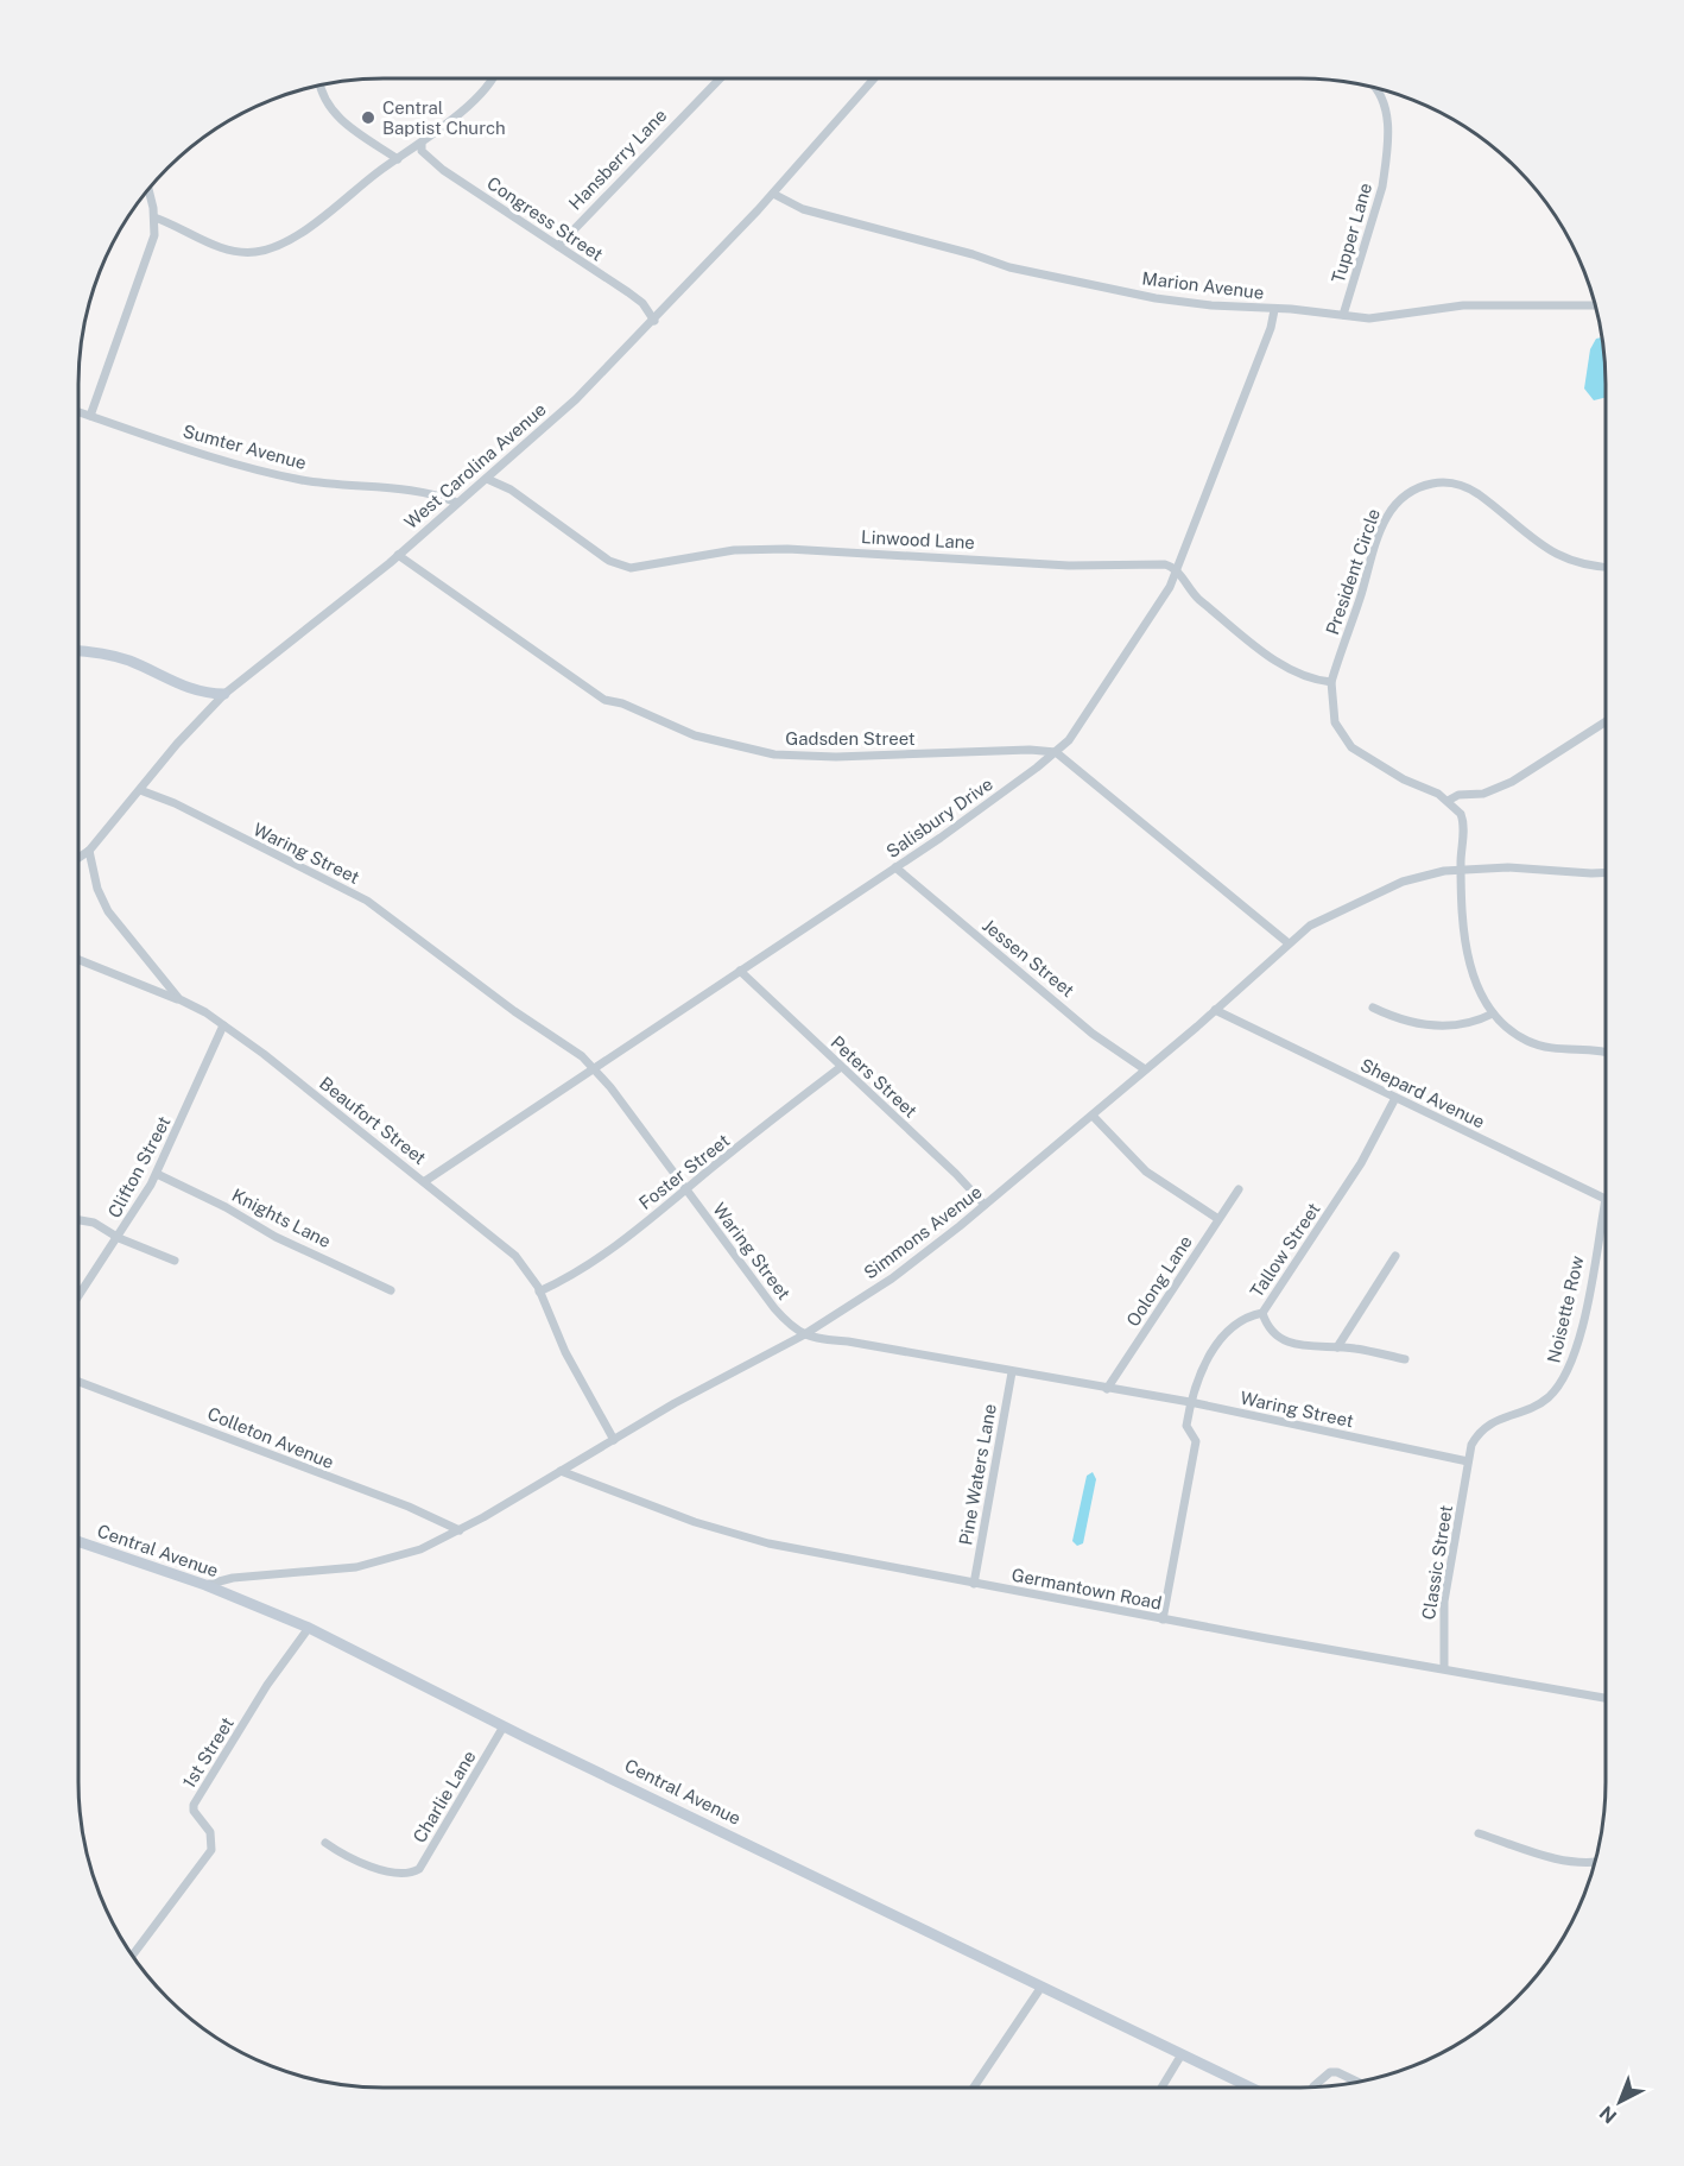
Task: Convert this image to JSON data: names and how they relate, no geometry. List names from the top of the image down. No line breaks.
{"streets":{"street":["Hansberry Lane","Congress Street","Tupper Lane","Marion Avenue","Sumter Avenue","West Carolina Avenue","Linwood Lane","President Circle","Gadsden Street","Salisbury Drive","Waring Street","Jessen Street","Peters Street","Shepard Avenue","Beaufort Street","Clifton Street","Foster Street","Knights Lane","Simmons Avenue","Tallow Street","Oolong Lane","Noisette Row","Colleton Avenue","Pine Waters Lane","Central Avenue","Classic Street","Germantown Road","1st Street","Charlie Lane"]},"crossings":[["Hansberry Lane","Congress Street"],["Congress Street","West Carolina Avenue"],["Tupper Lane","Marion Avenue"],["Marion Avenue","West Carolina Avenue"],["Marion Avenue","Salisbury Drive"],["Sumter Avenue","West Carolina Avenue"],["West Carolina Avenue","Linwood Lane"],["West Carolina Avenue","Gadsden Street"],["West Carolina Avenue","Waring Street"],["West Carolina Avenue","Beaufort Street"],["Linwood Lane","Salisbury Drive"],["Gadsden Street","Salisbury Drive"],["Salisbury Drive","Waring Street"],["Salisbury Drive","Jessen Street"],["Salisbury Drive","Peters Street"],["Salisbury Drive","Beaufort Street"],["Waring Street","Foster Street"],["Waring Street","Simmons Avenue"],["Waring Street","Tallow Street"],["Waring Street","Oolong Lane"],["Waring Street","Noisette Row"],["Waring Street","Pine Waters Lane"],["Waring Street","Classic Street"],["Jessen Street","Simmons Avenue"],["Peters Street","Foster Street"],["Peters Street","Simmons Avenue"],["Shepard Avenue","Simmons Avenue"],["Shepard Avenue","Tallow Street"],["Shepard Avenue","Noisette Row"],["Beaufort Street","Clifton Street"],["Beaufort Street","Foster Street"],["Beaufort Street","Simmons Avenue"],["Clifton Street","Knights Lane"],["Simmons Avenue","Colleton Avenue"],["Simmons Avenue","Central Avenue"],["Simmons Avenue","Germantown Road"],["Noisette Row","Classic Street"],["Pine Waters Lane","Germantown Road"],["Central Avenue","1st Street"],["Central Avenue","Charlie Lane"],["Classic Street","Germantown Road"]],"places":["Central Baptist Church"],"north":"bottom left"}
